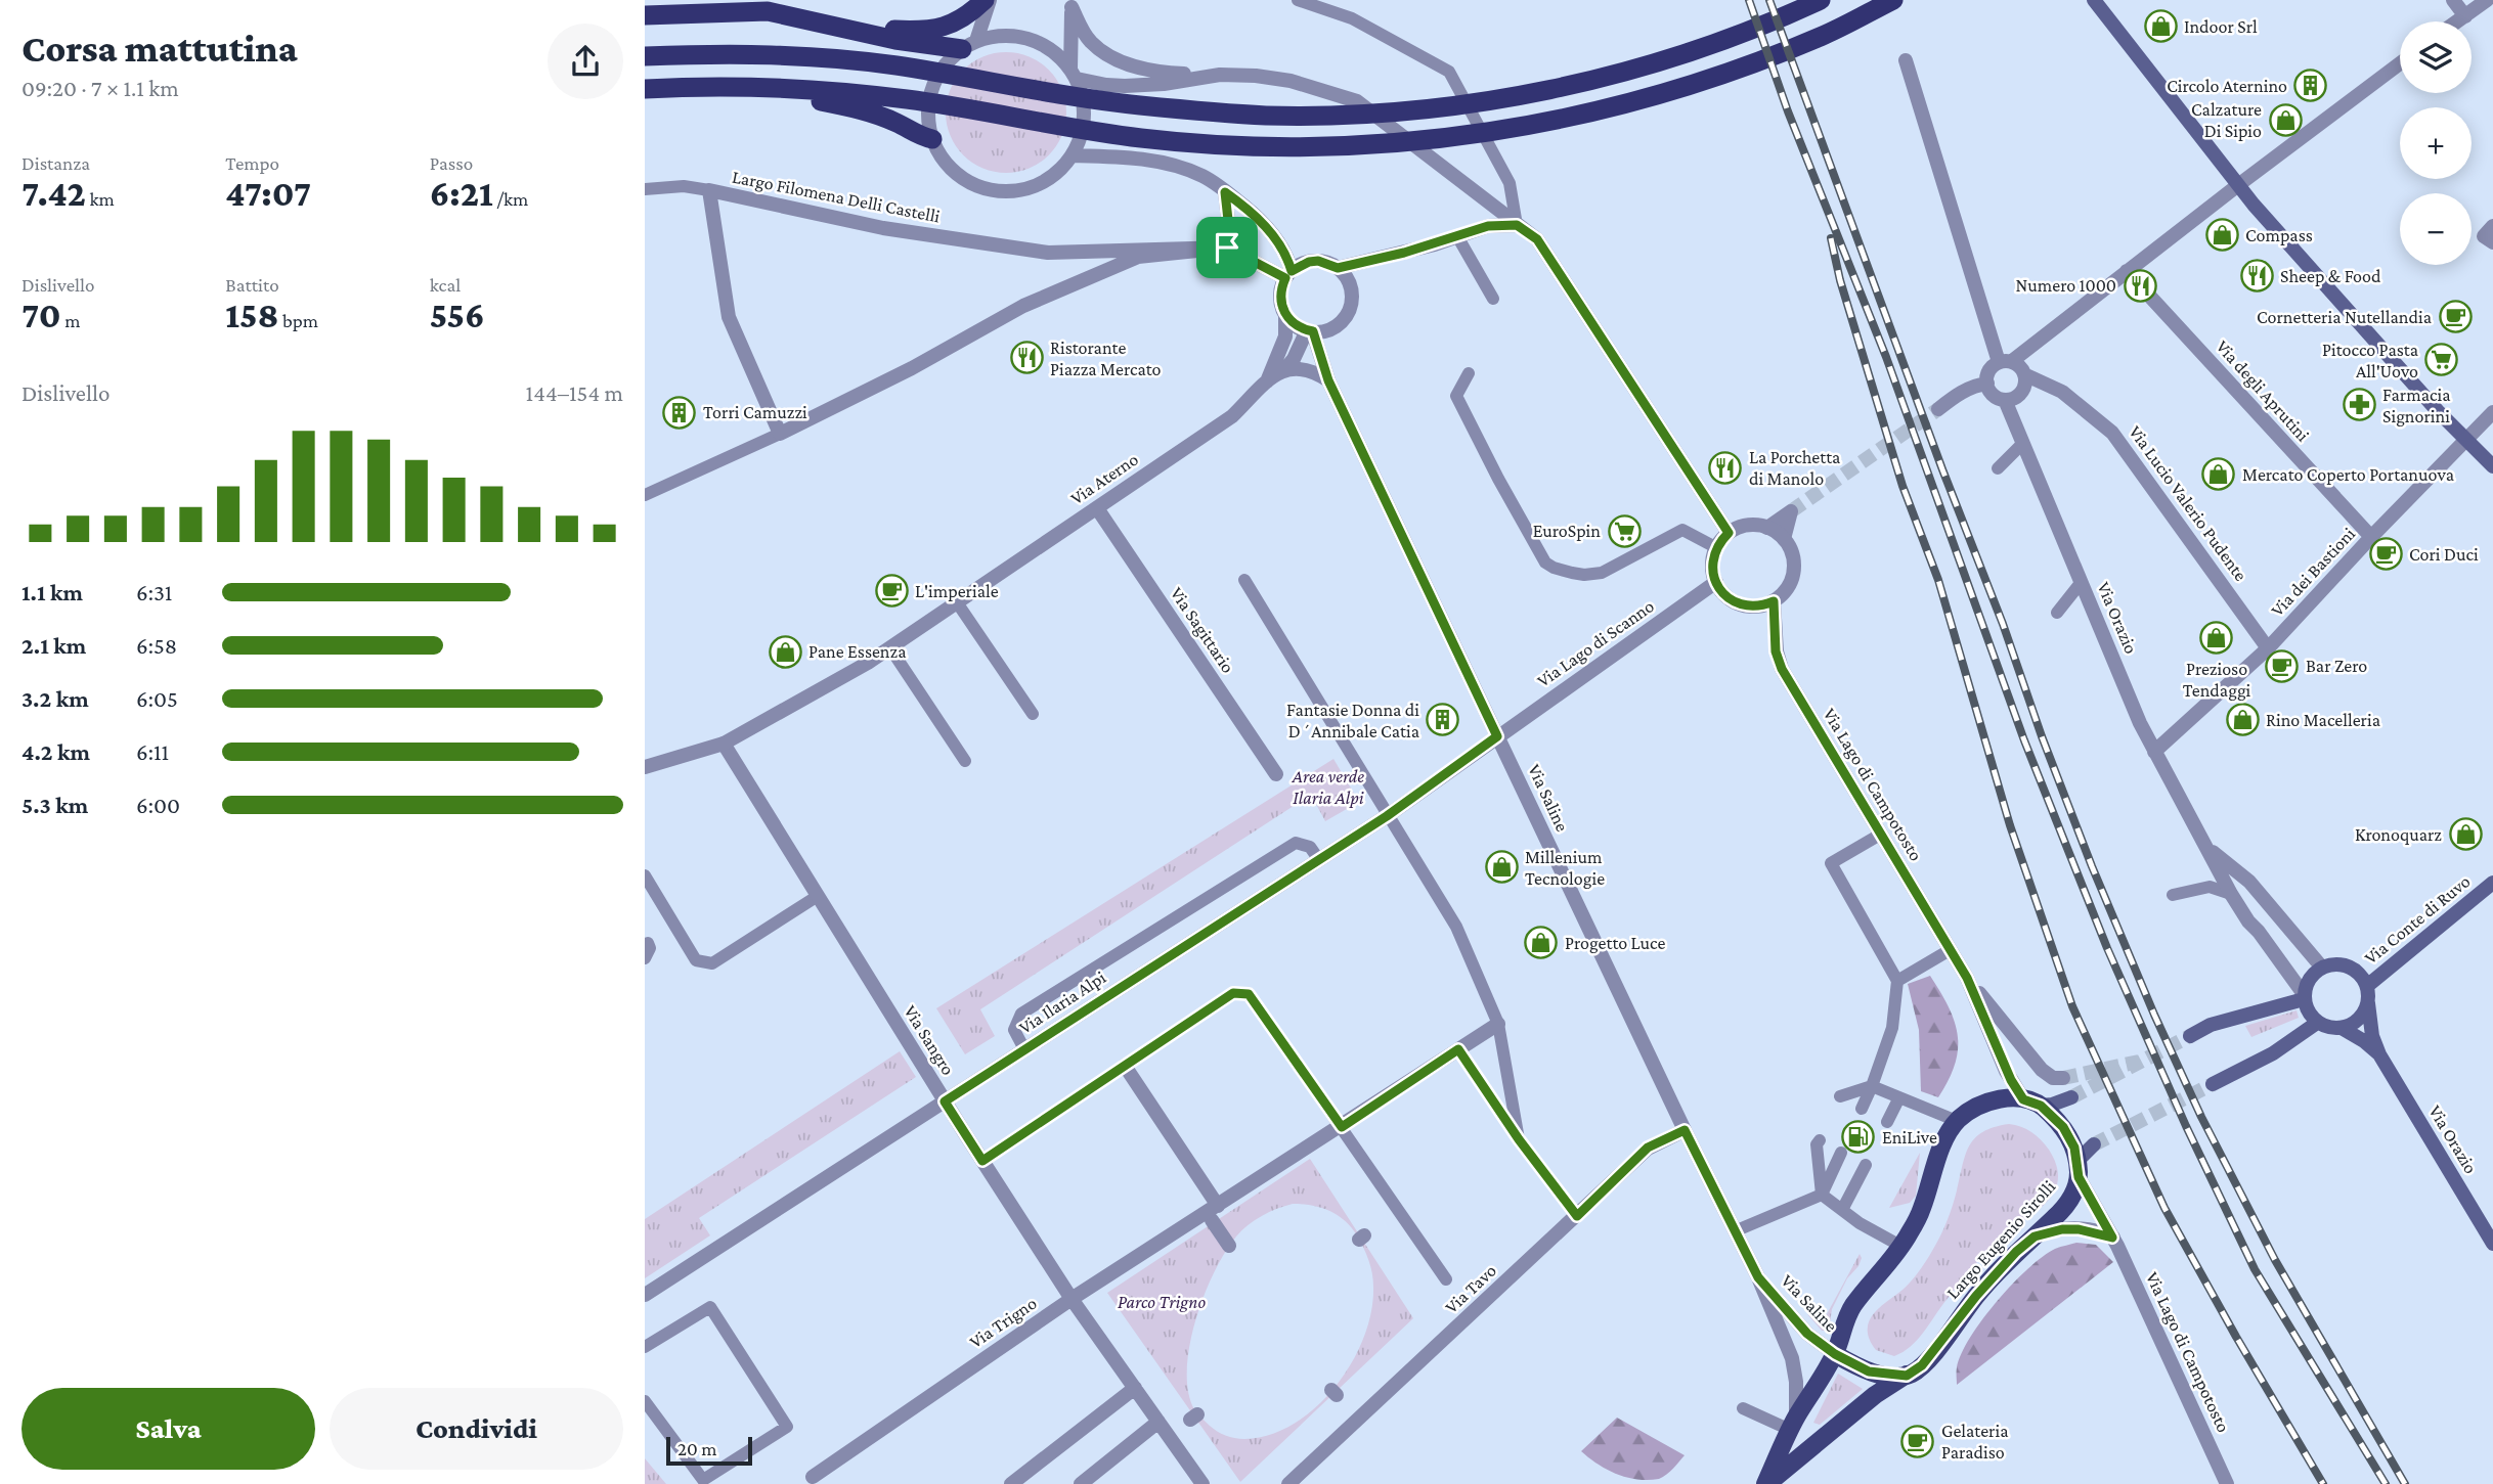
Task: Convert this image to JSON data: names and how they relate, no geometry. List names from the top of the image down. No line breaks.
{"streets":{"main road":["Via Orazio","Via Conte di Ruvo","Largo Eugenio Sirolli"],"street":["Largo Filomena Delli Castelli","Via degli Aprutini","Via Aterno","Via Lucio Valerio Pudente","Via dei Bastioni","Via Sagittario","Via Lago di Scanno","Via Lago di Campotosto","Via Saline","Via Ilaria Alpi","Via Sangro","Via Tavo","Via Trigno"]},"crossings":[["Largo Filomena Delli Castelli","Via Aterno"],["Largo Filomena Delli Castelli","Via Saline"],["Via degli Aprutini","Via dei Bastioni"],["Via Aterno","Via Sagittario"],["Via Aterno","Via Saline"],["Via Aterno","Via Sangro"],["Via Lucio Valerio Pudente","Via dei Bastioni"],["Via Lucio Valerio Pudente","Via Orazio"],["Via dei Bastioni","Via Orazio"],["Via Orazio","Via Conte di Ruvo"],["Via Lago di Scanno","Via Lago di Campotosto"],["Via Lago di Scanno","Via Saline"],["Via Lago di Scanno","Via Ilaria Alpi"],["Via Lago di Campotosto","Largo Eugenio Sirolli"],["Via Saline","Via Ilaria Alpi"],["Via Saline","Via Tavo"],["Via Ilaria Alpi","Via Sangro"],["Via Sangro","Via Trigno"]],"parks":["Area verde Ilaria Alpi","Parco Trigno"],"places":{"shop":["Indoor Srl","Calzature Di Sipio","Compass","Mercato Coperto Portanuova","Prezioso Tendaggi","Pane Essenza","Rino Macelleria","Kronoquarz","Millenium Tecnologie","Progetto Luce"],"building":["Circolo Aternino","Torri Camuzzi","Fantasie Donna di D´Annibale Catia"],"restaurant":["Sheep & Food","Numero 1000","Ristorante Piazza Mercato","La Porchetta di Manolo"],"cafe":["Cornetteria Nutellandia","Cori Duci","L'imperiale","Bar Zero","Gelateria Paradiso"],"supermarket":["Pitocco Pasta All'Uovo","EuroSpin"],"pharmacy":["Farmacia Signorini"],"fuel station":["EniLive"]},"scale_bar":"20 m","page":{"heading":["Corsa mattutina","09:20 · 7 × 1.1 km"],"map_buttons":["+","−"],"stats":[["Distanza","7.42 km"],["Tempo","47:07"],["Passo","6:21 /km"],["Dislivello","70 m"],["Battito","158 bpm"],["kcal","556"]],"chart":["Dislivello","144–154 m"],"list":[{"name":"1.1 km","note":"6:31"},{"name":"2.1 km","note":"6:58"},{"name":"3.2 km","note":"6:05"},{"name":"4.2 km","note":"6:11"},{"name":"5.3 km","note":"6:00"}],"buttons":["Salva","Condividi"],"scale":"20 m"}}
